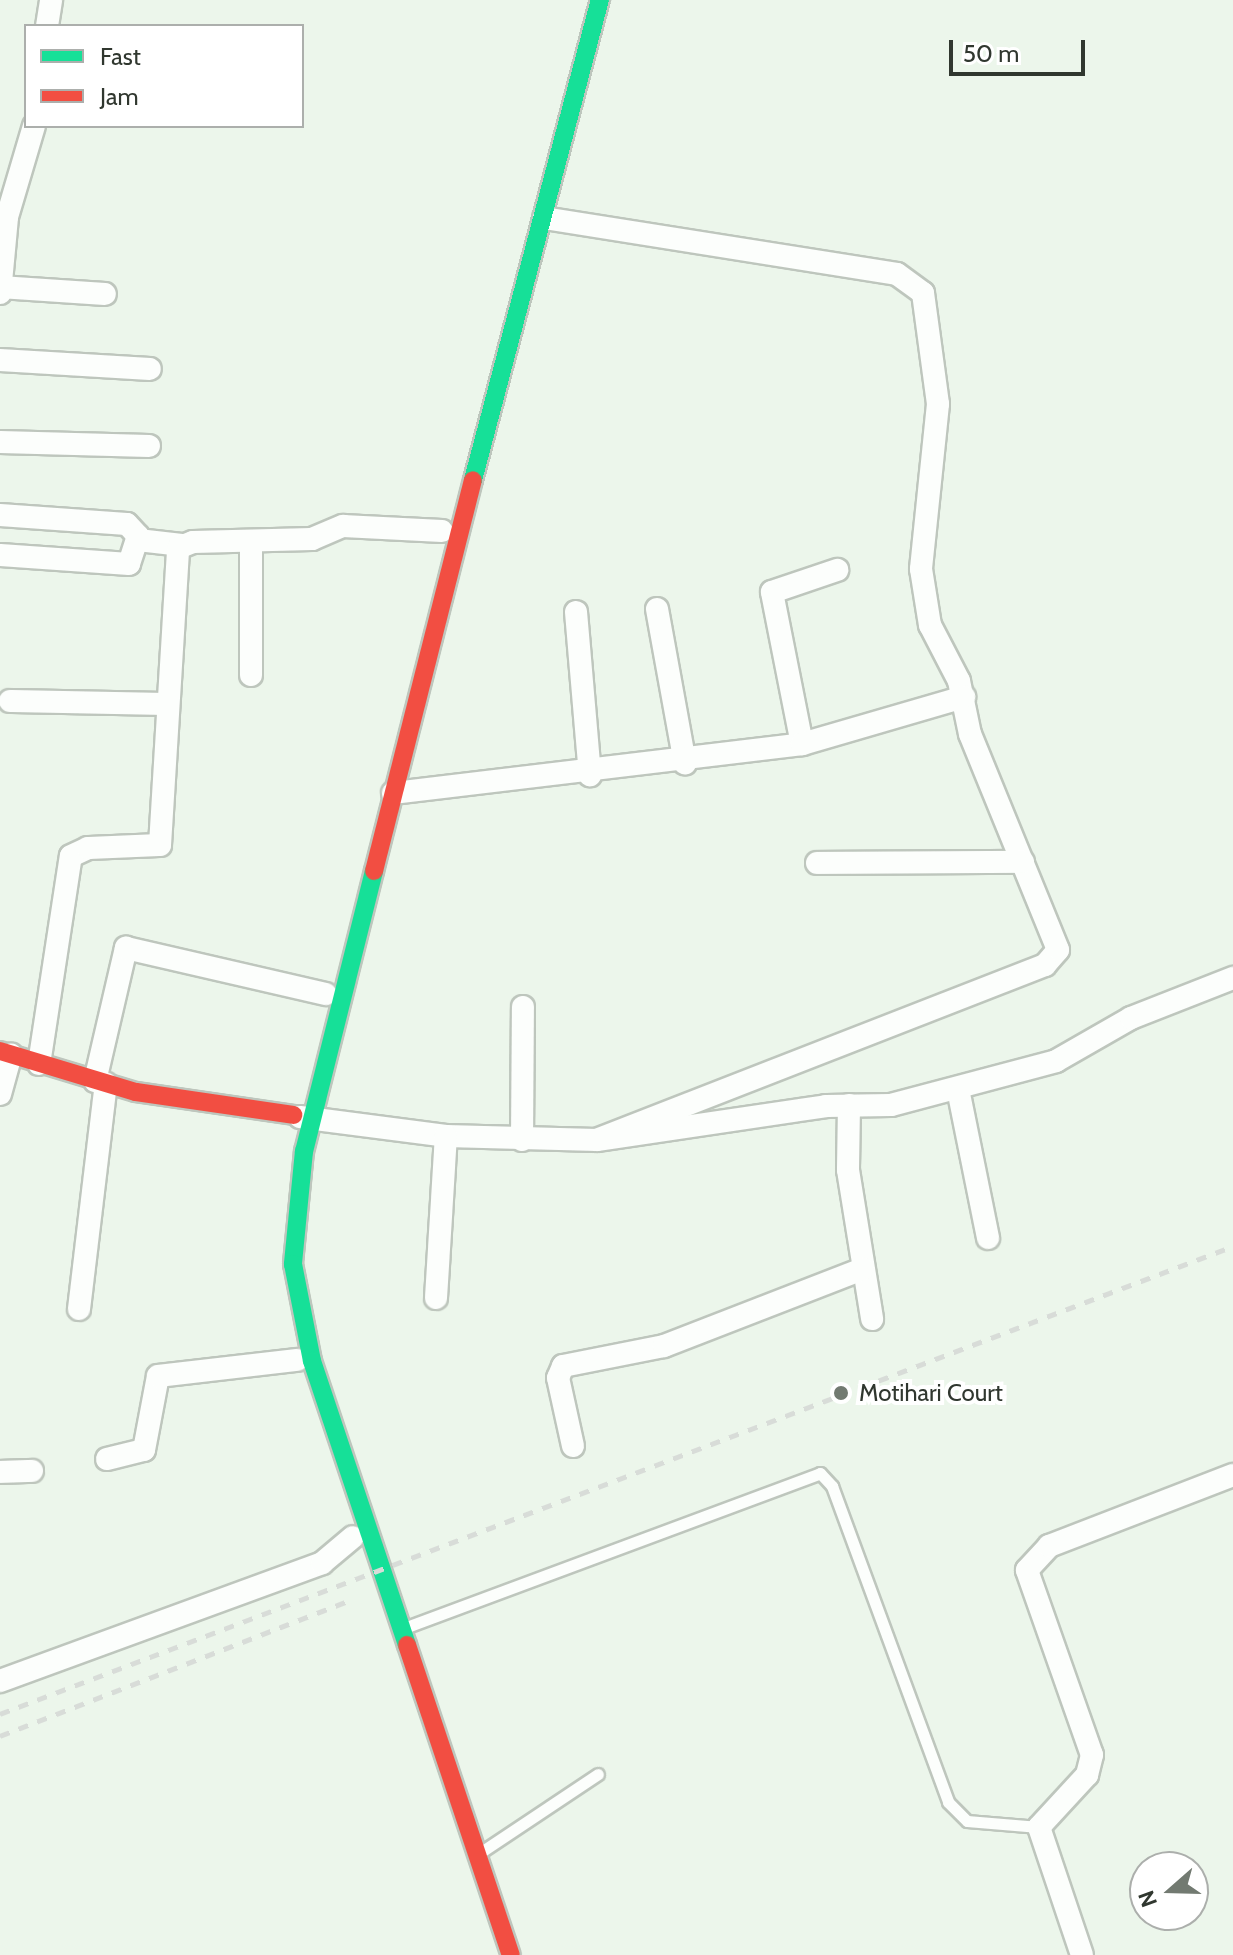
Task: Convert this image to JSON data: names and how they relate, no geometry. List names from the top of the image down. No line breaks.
{"places":["Motihari Court"],"legend":["Fast","Jam"],"scale_bar":"50 m","north":"left"}
